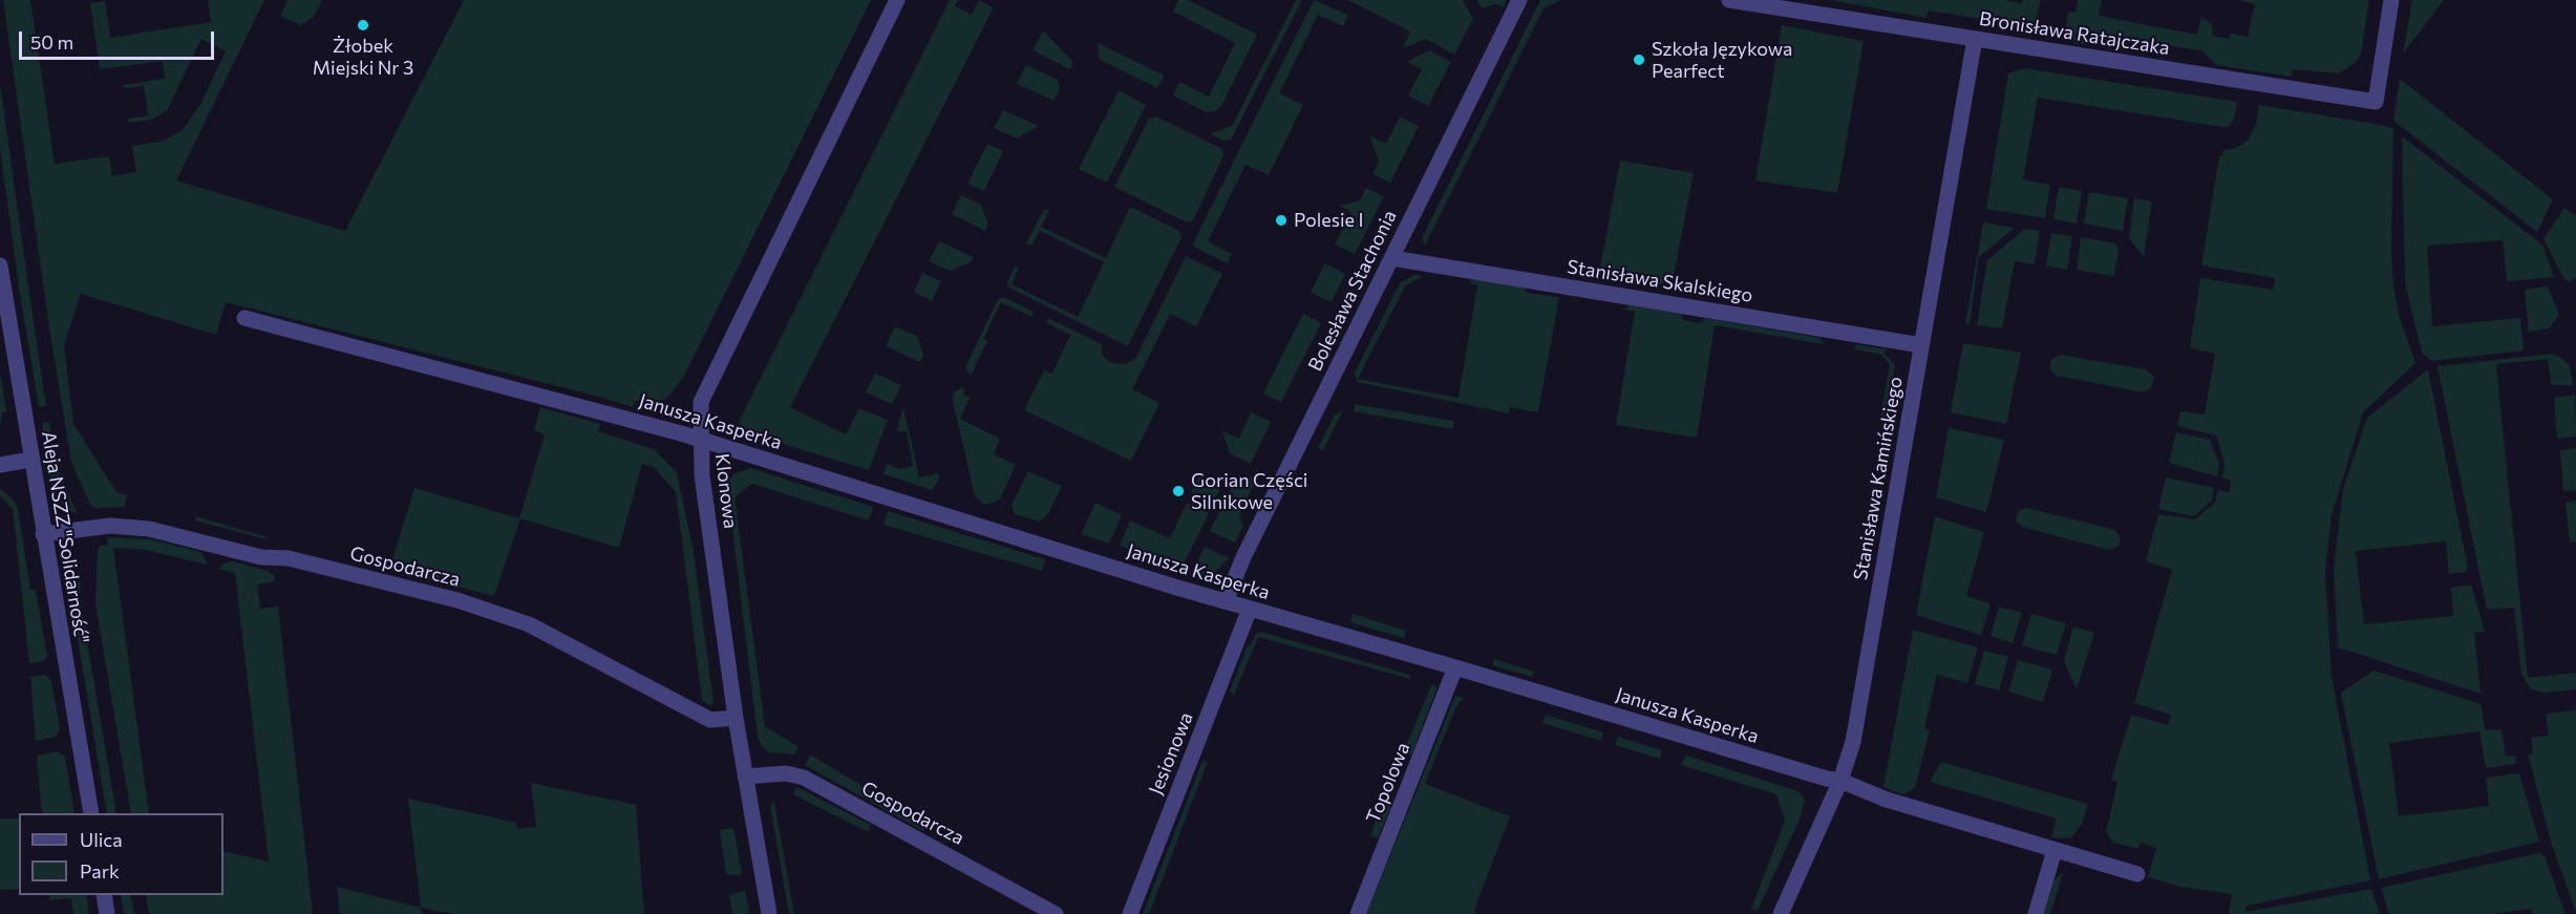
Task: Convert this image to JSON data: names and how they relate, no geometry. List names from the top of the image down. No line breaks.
{"streets":{"street":["Bronisława Ratajczaka","Stanisława Skalskiego","Bolesława Stachonia","Janusza Kasperka","Stanisława Kamińskiego","Klonowa","Aleja NSZZ \"Solidarność\"","Gospodarcza","Jesionowa","Topolowa"]},"crossings":[["Bronisława Ratajczaka","Stanisława Kamińskiego"],["Stanisława Skalskiego","Bolesława Stachonia"],["Stanisława Skalskiego","Stanisława Kamińskiego"],["Bolesława Stachonia","Janusza Kasperka"],["Janusza Kasperka","Stanisława Kamińskiego"],["Janusza Kasperka","Klonowa"],["Janusza Kasperka","Jesionowa"],["Janusza Kasperka","Topolowa"],["Klonowa","Gospodarcza"],["Aleja NSZZ \"Solidarność\"","Gospodarcza"]],"places":["Żłobek Miejski Nr 3","Szkoła Językowa Pearfect","Polesie I","Gorian Części Silnikowe"],"legend":["Ulica","Park"],"scale_bar":"50 m"}
